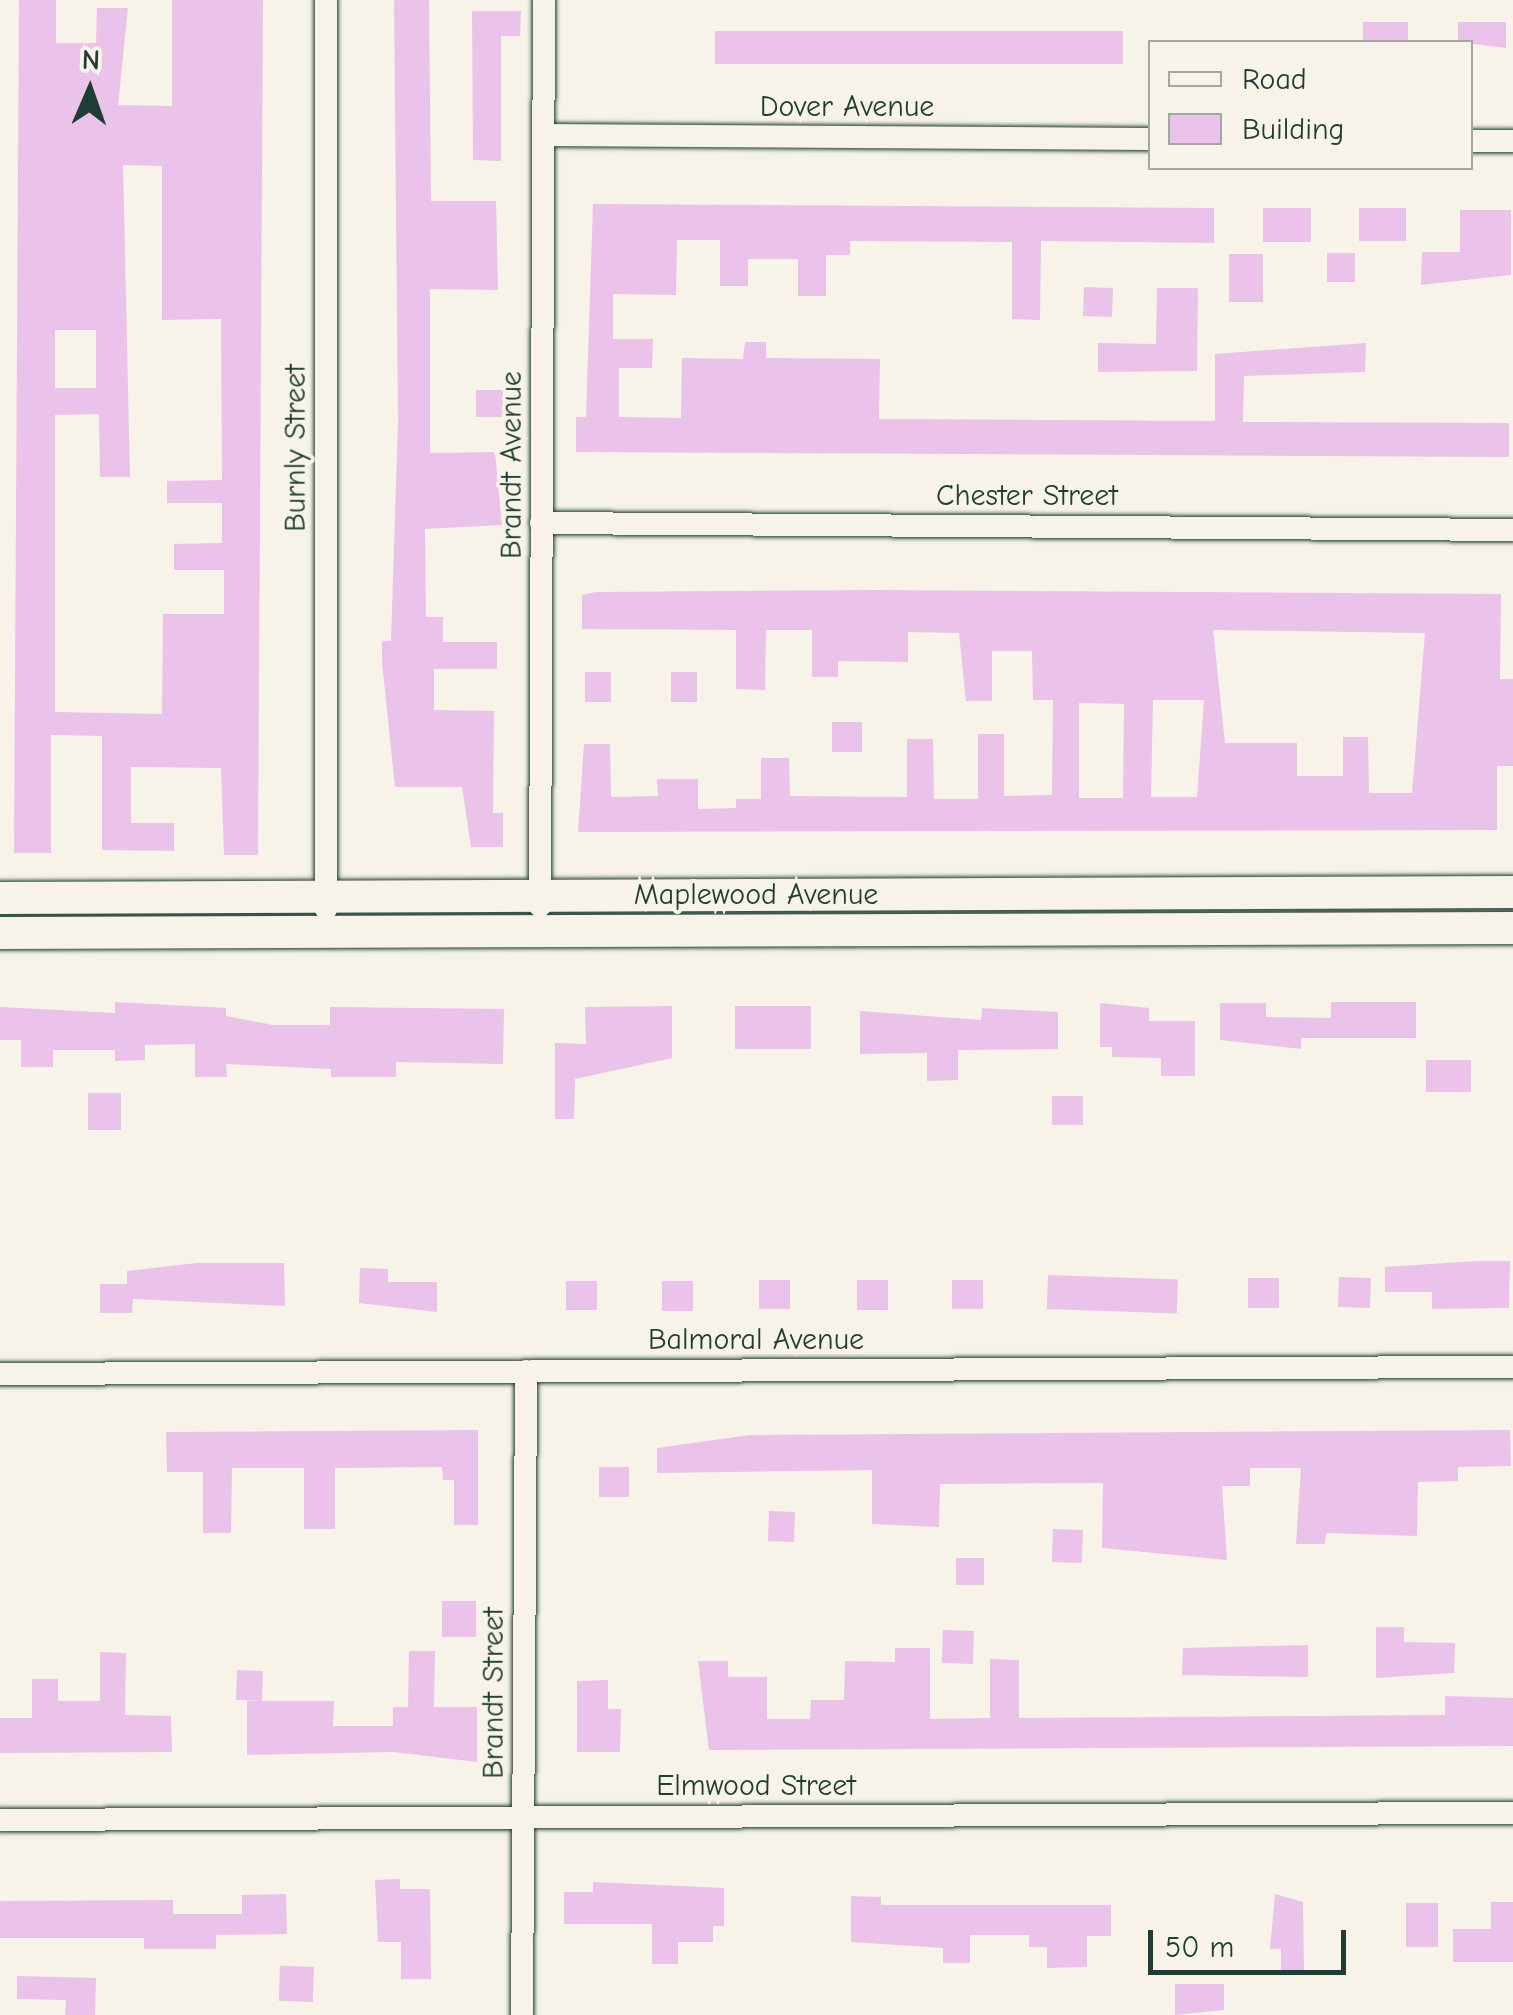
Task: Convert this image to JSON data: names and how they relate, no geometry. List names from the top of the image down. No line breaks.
{"streets":{"street":["Dover Avenue","Burnly Street","Brandt Avenue","Chester Street","Maplewood Avenue","Balmoral Avenue","Brandt Street","Elmwood Street"]},"crossings":[["Dover Avenue","Brandt Avenue"],["Burnly Street","Maplewood Avenue"],["Brandt Avenue","Chester Street"],["Brandt Avenue","Maplewood Avenue"],["Balmoral Avenue","Brandt Street"],["Brandt Street","Elmwood Street"]],"legend":["Road","Building"],"scale_bar":"50 m","north":"top"}
